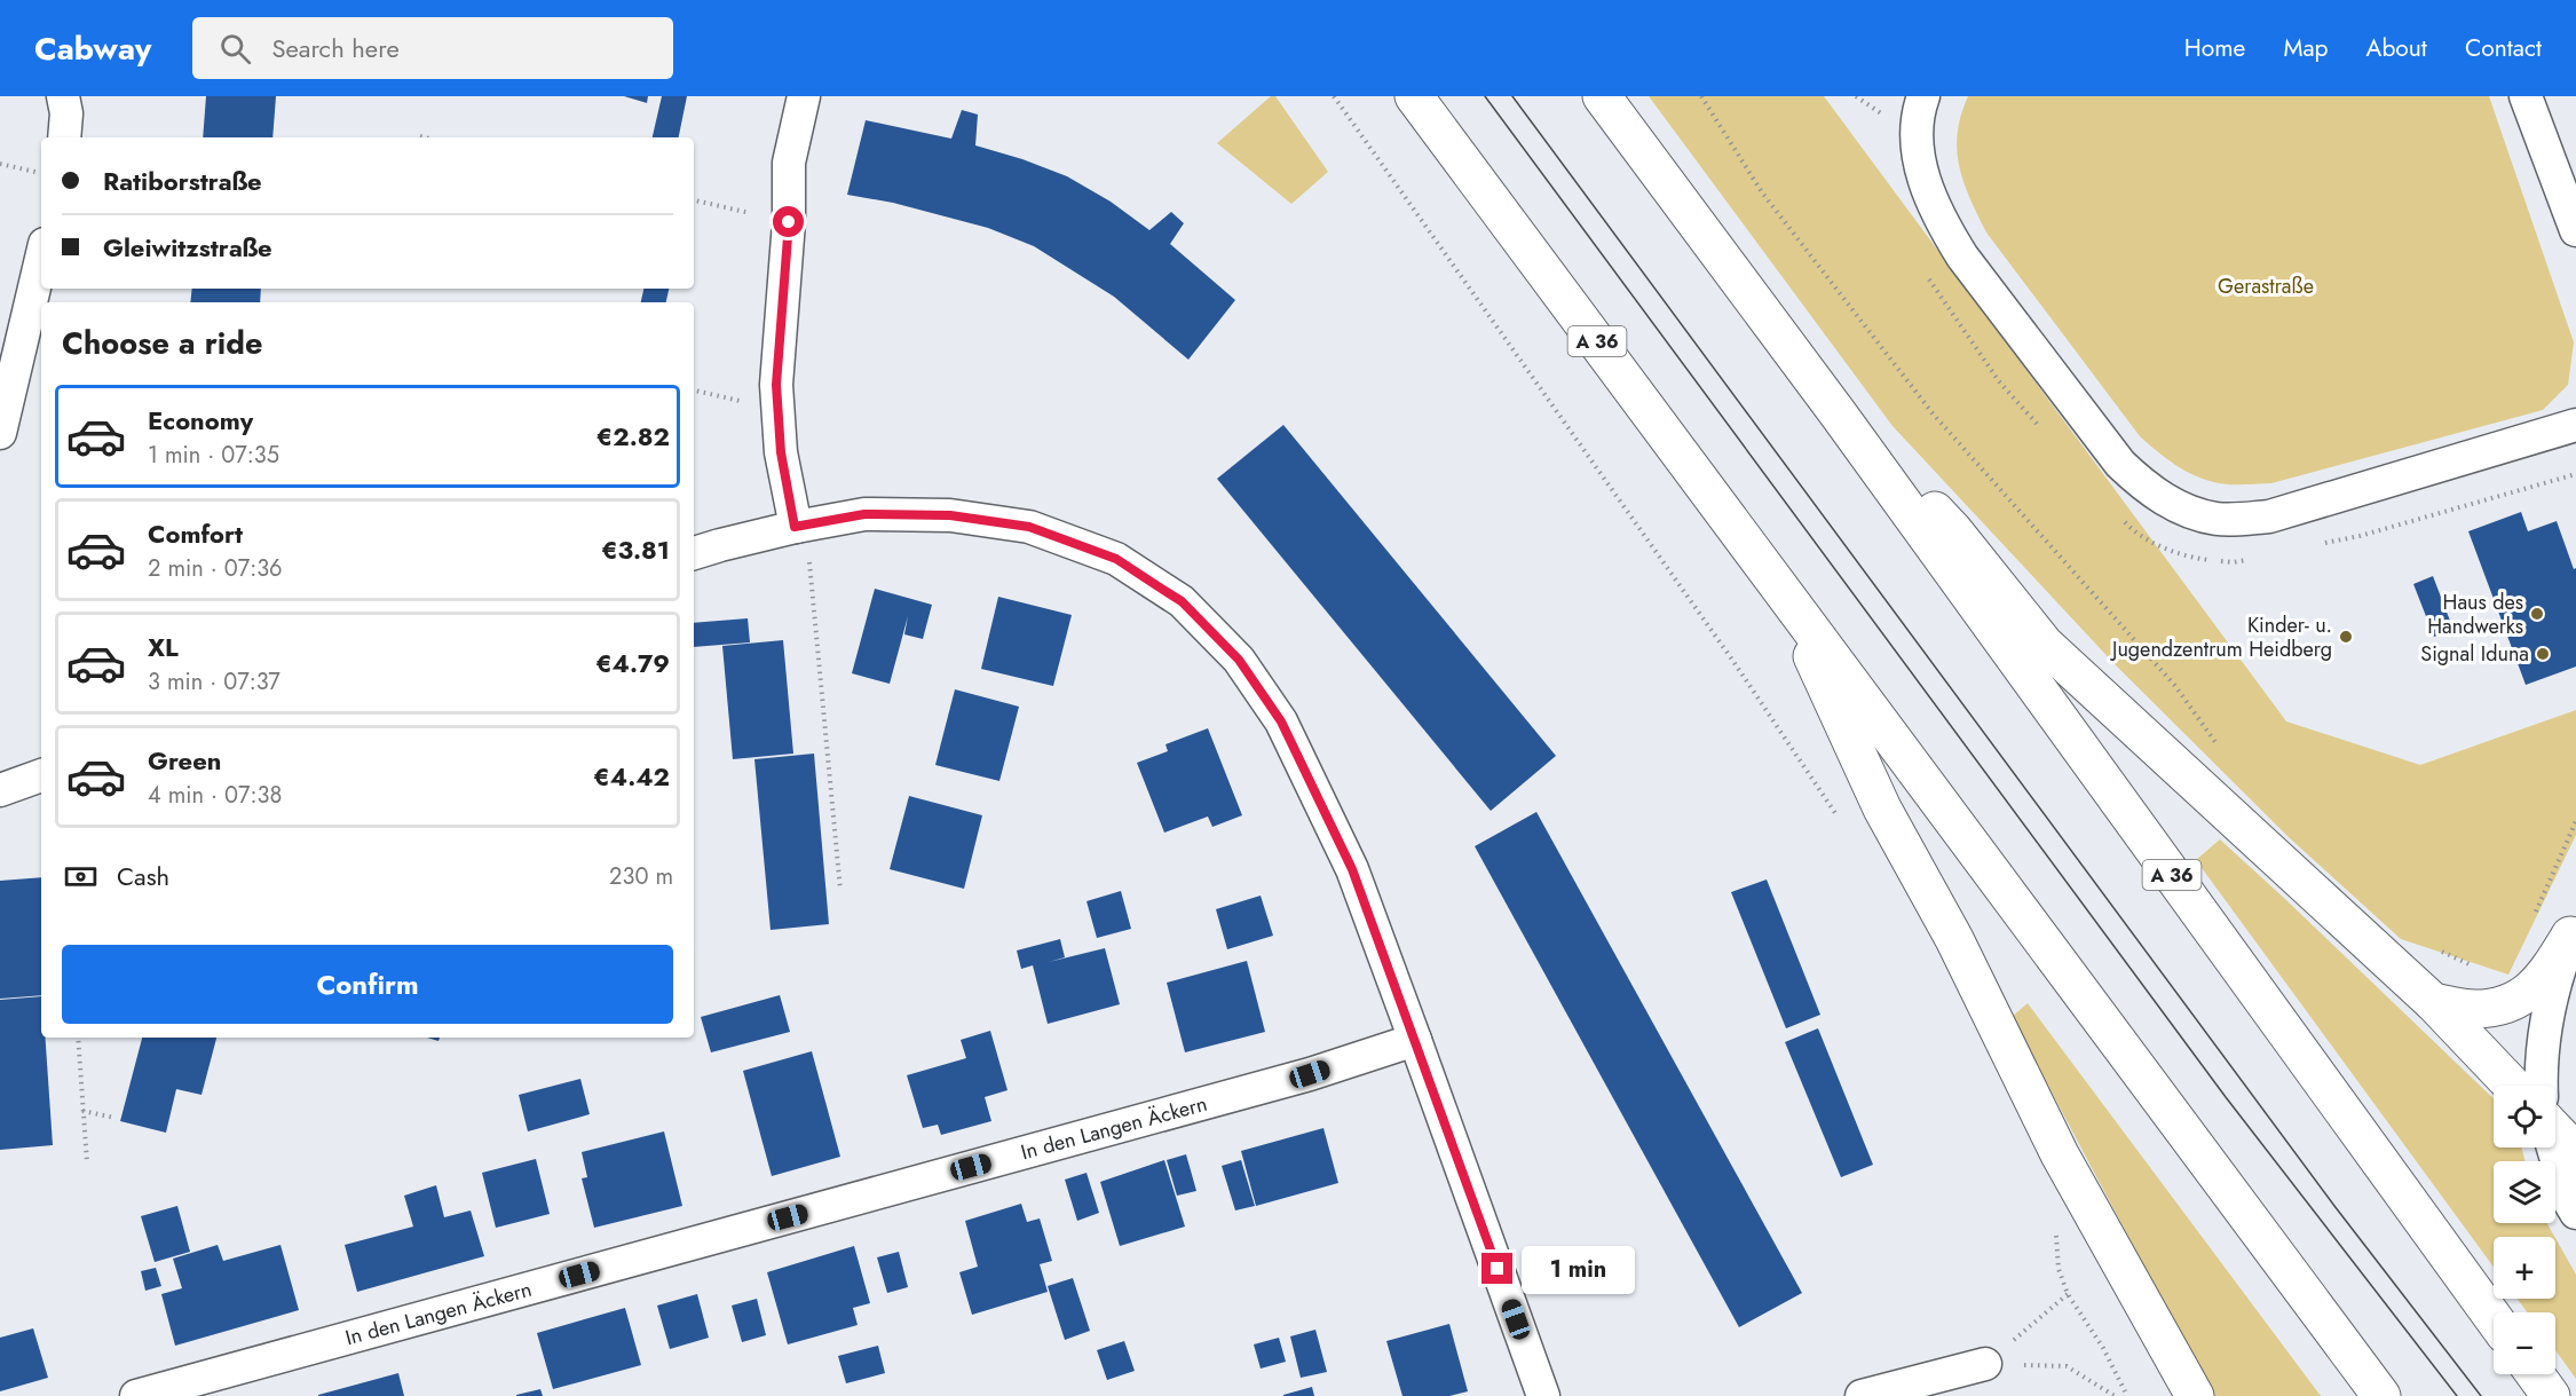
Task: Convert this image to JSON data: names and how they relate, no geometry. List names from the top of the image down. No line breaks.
{"streets":{"main road":["A 36"],"street":["In den Langen Äckern"]},"parks":["Gerastraße"],"places":["Haus des Handwerks","Kinder- u. Jugendzentrum Heidberg","Signal Iduna"],"page":{"header":"Cabway","search":"Search here","nav":["Home","Map","About","Contact"],"banner":["Ratiborstraße","Gleiwitzstraße"],"heading":"Choose a ride","list":[{"name":"Economy","note":"1 min · 07:35","value":"€2.82"},{"name":"Comfort","note":"2 min · 07:36","value":"€3.81"},{"name":"XL","note":"3 min · 07:37","value":"€4.79"},{"name":"Green","note":"4 min · 07:38","value":"€4.42"}],"pay":["Cash","230 m"],"buttons":"Confirm","map_buttons":["+","−"],"bubble":"1 min"}}
